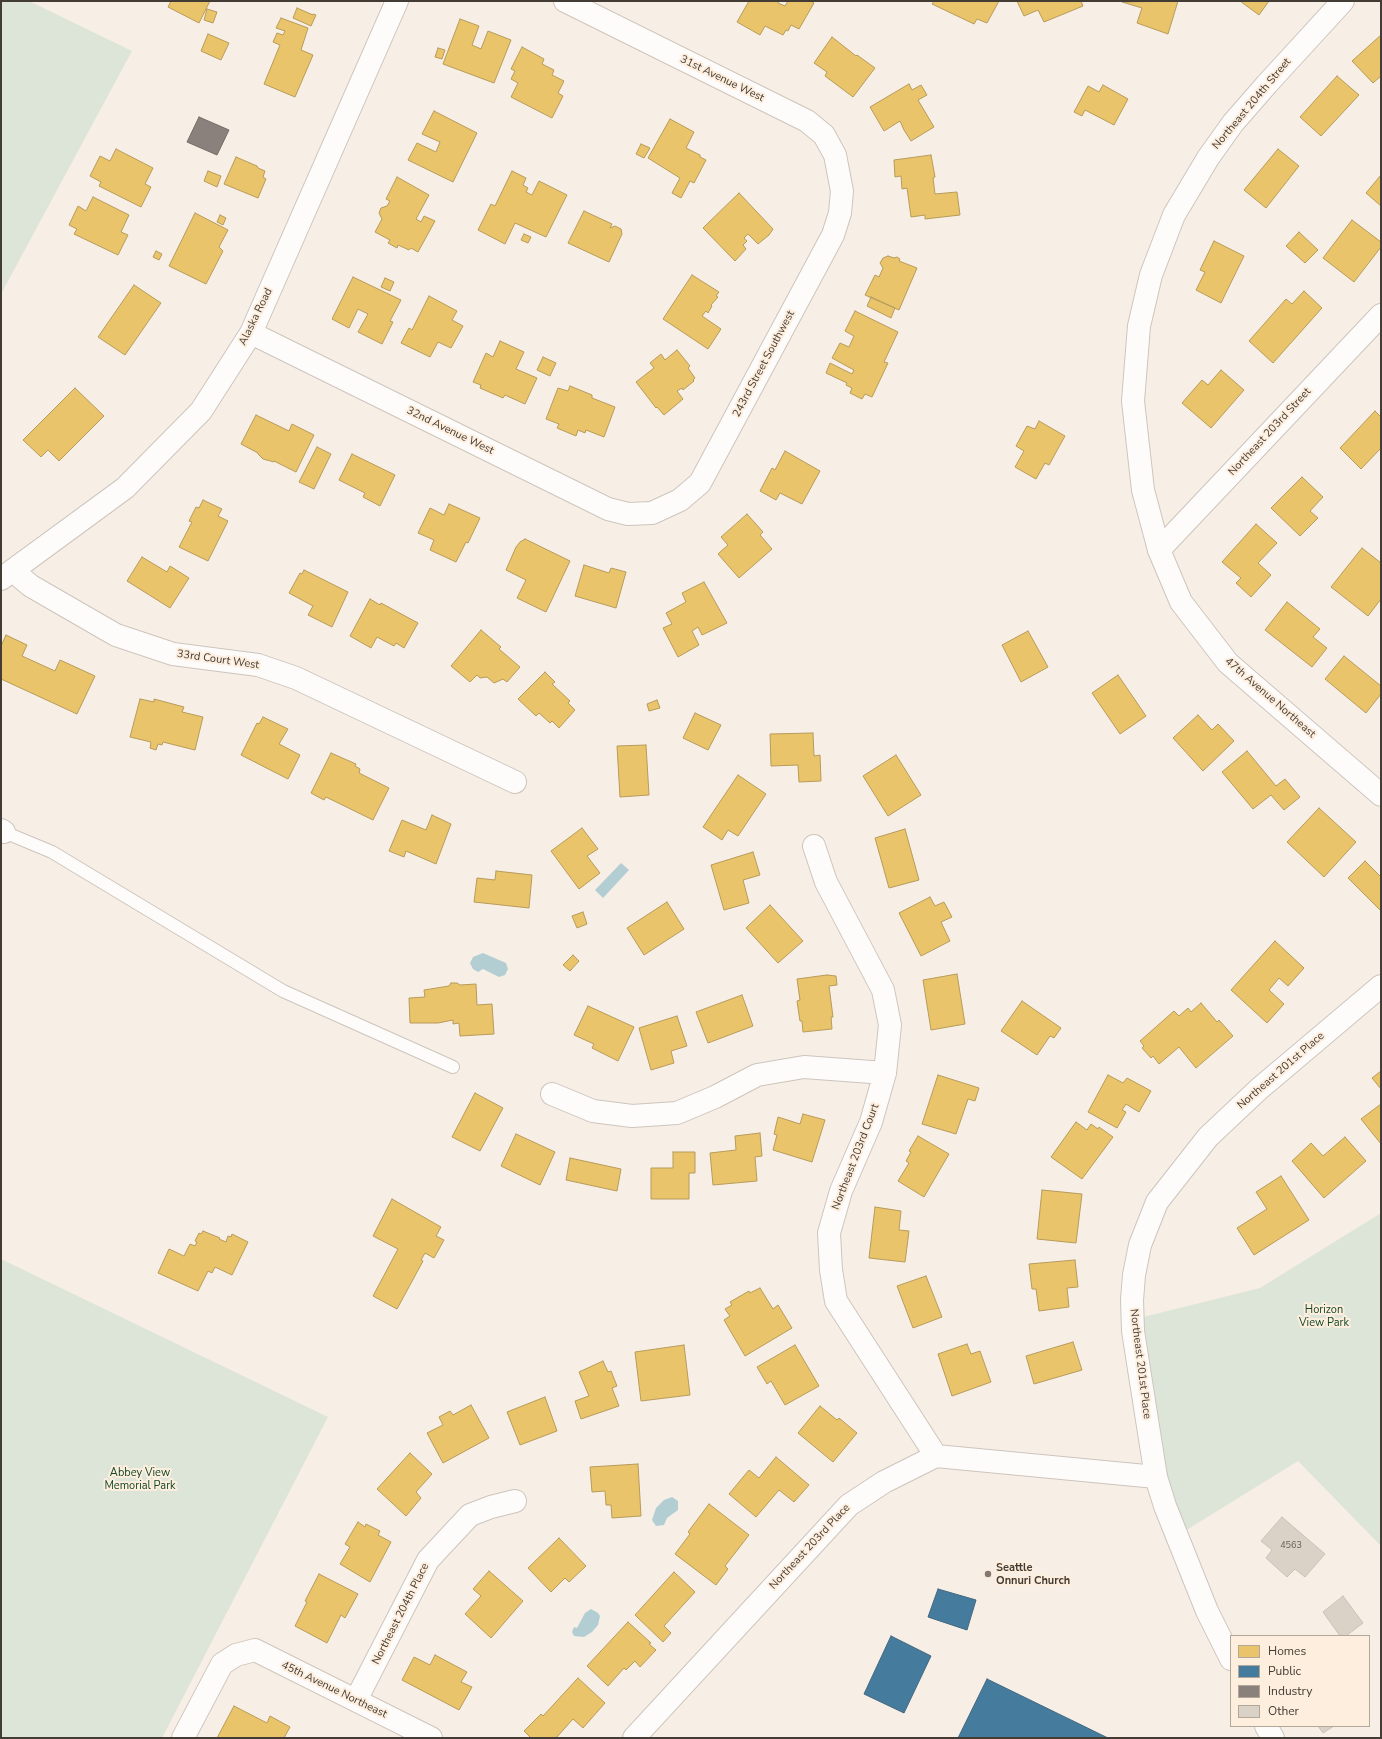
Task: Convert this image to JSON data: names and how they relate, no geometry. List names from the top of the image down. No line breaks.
{"streets":{"street":["31st Avenue West","Northeast 204th Street","Alaska Road","243rd Street Southwest","32nd Avenue West","Northeast 203rd Street","33rd Court West","47th Avenue Northeast","Northeast 201st Place","Northeast 203rd Court","Northeast 203rd Place","Northeast 204th Place","45th Avenue Northeast"]},"crossings":[["31st Avenue West","243rd Street Southwest"],["Northeast 204th Street","47th Avenue Northeast"],["Alaska Road","32nd Avenue West"],["Alaska Road","33rd Court West"],["243rd Street Southwest","32nd Avenue West"],["Northeast 203rd Street","47th Avenue Northeast"],["Northeast 203rd Court","Northeast 203rd Place"],["Northeast 204th Place","45th Avenue Northeast"]],"parks":["Horizon View Park","Abbey View Memorial Park"],"places":["Seattle Onnuri Church"],"house_numbers":["4563"],"legend":["Homes","Public","Industry","Other"]}
